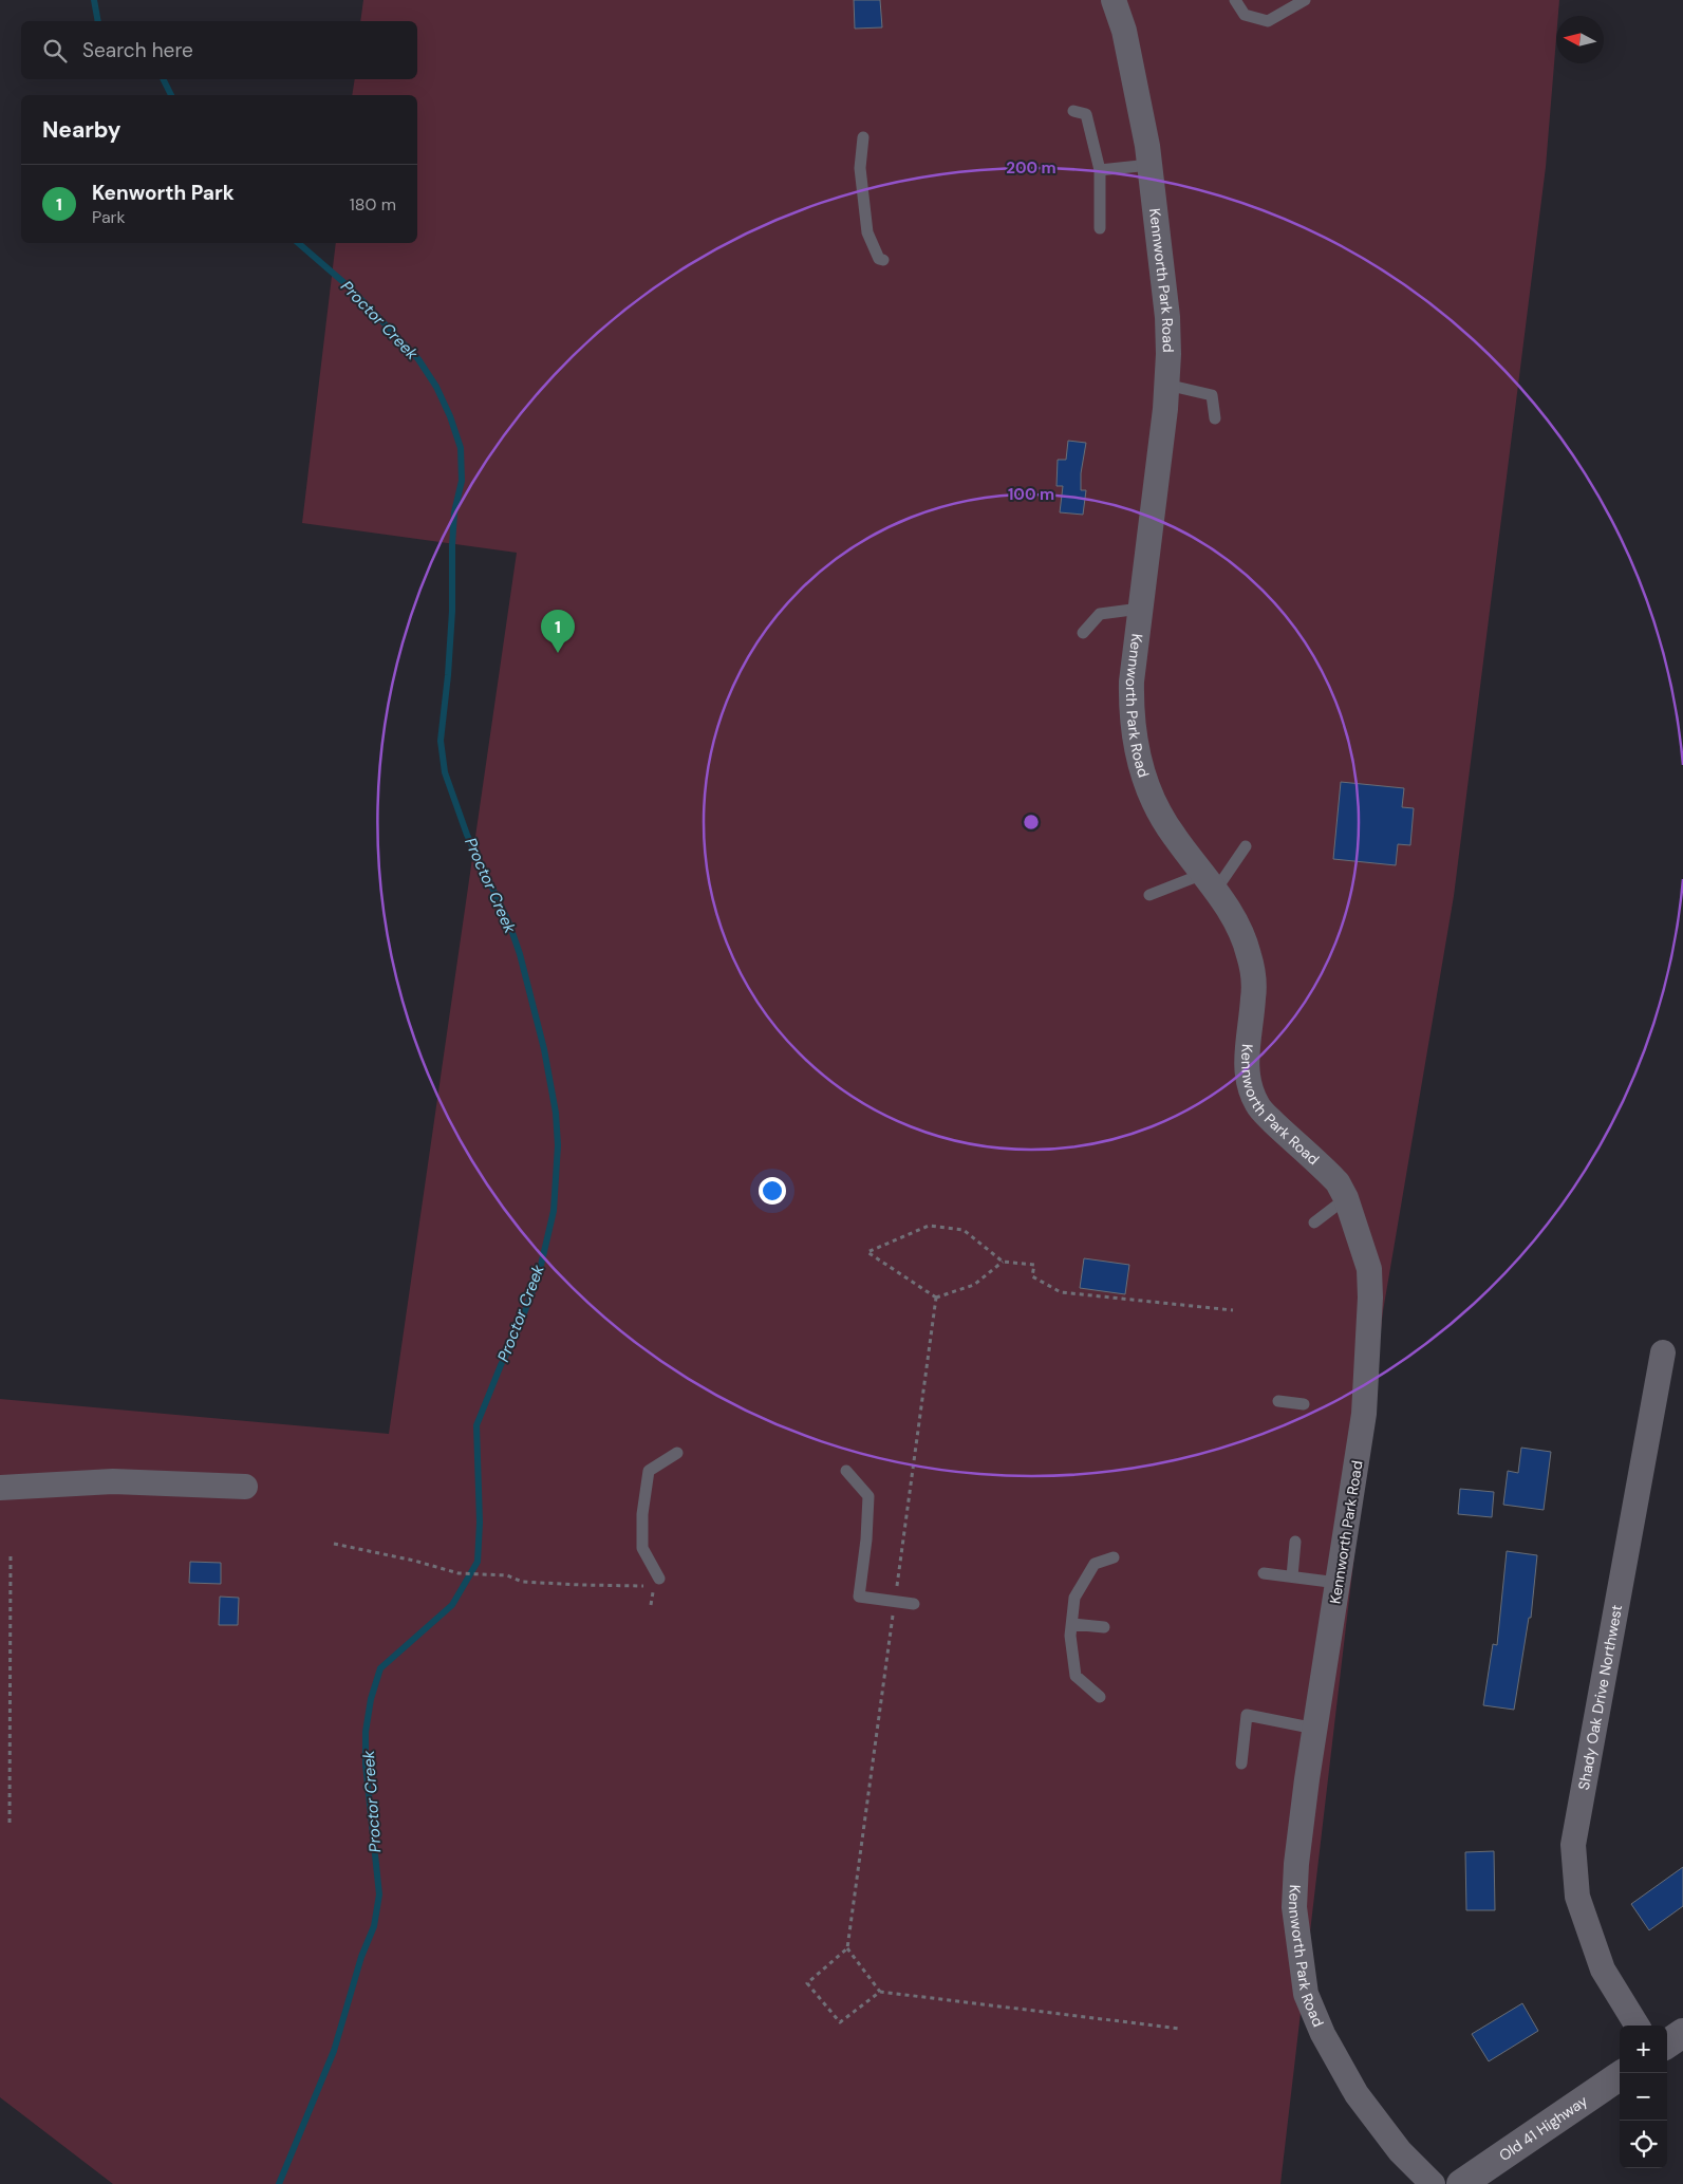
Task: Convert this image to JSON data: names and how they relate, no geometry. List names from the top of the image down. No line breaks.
{"streets":{"main road":["Old 41 Highway"],"street":["Kennworth Park Road","Shady Oak Drive Northwest"]},"water":["Proctor Creek"],"north":"left","page":{"search":"Search here","heading":"Nearby","list":[{"mark":"1","name":"Kenworth Park","note":"Park","value":"180 m"}],"pins":"1","map_buttons":["+","−"]},"rings":["200 m","100 m"]}
